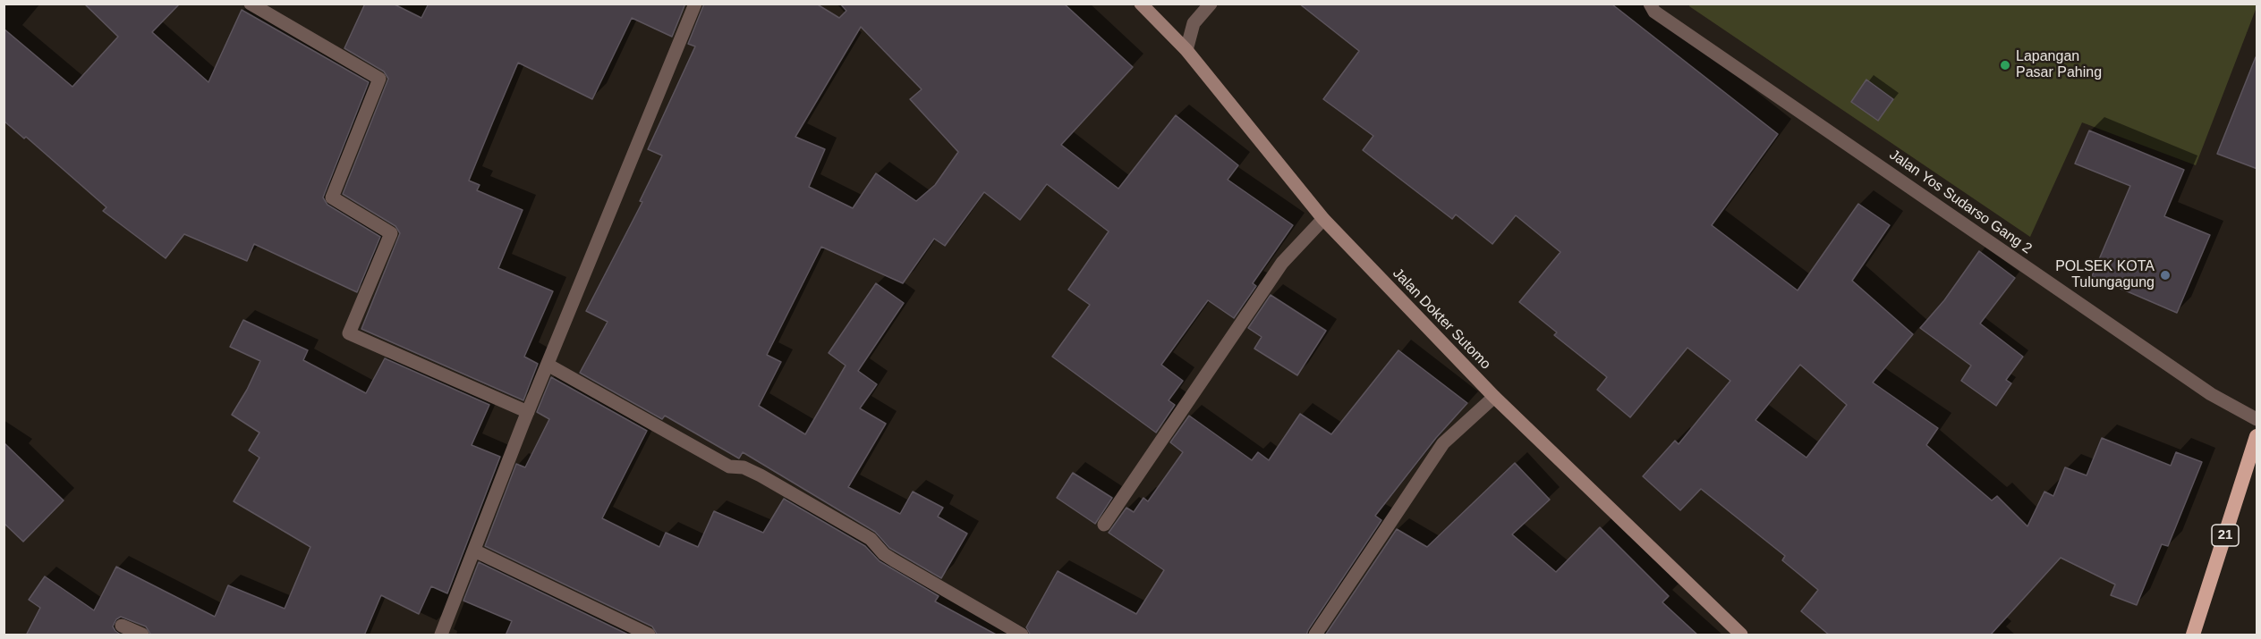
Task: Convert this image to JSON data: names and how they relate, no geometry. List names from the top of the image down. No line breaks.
{"streets":{"highway":["21"],"main road":["Jalan Dokter Sutomo"],"street":["Jalan Yos Sudarso Gang 2"]},"places":["Lapangan Pasar Pahing","POLSEK KOTA Tulungagung"]}
